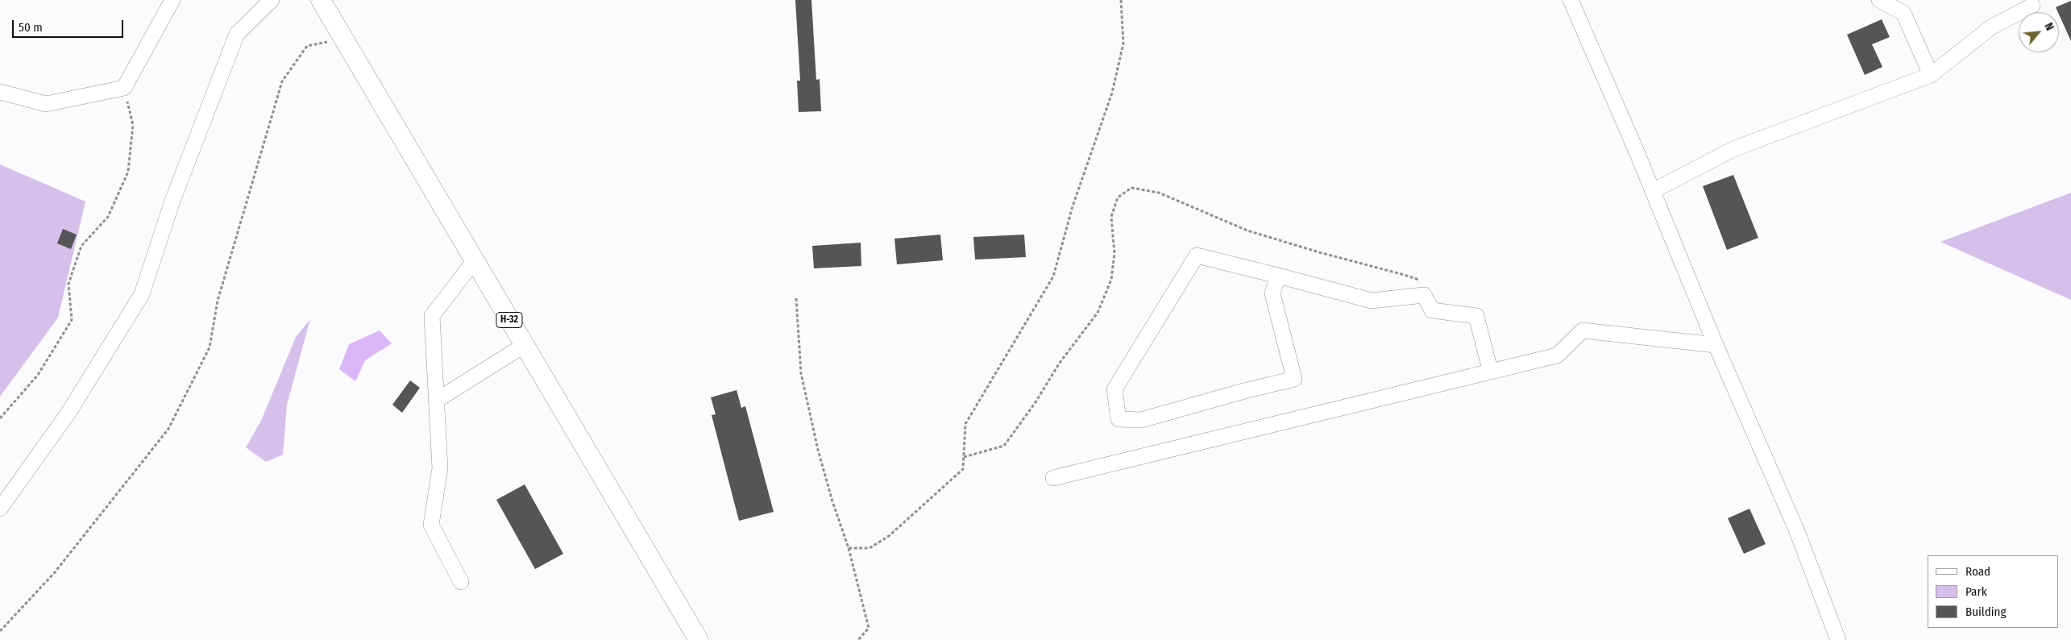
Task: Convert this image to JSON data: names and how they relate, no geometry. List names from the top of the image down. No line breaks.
{"streets":{"main road":["Н-32"]},"legend":["Road","Park","Building"],"scale_bar":"50 m","north":"top right"}
